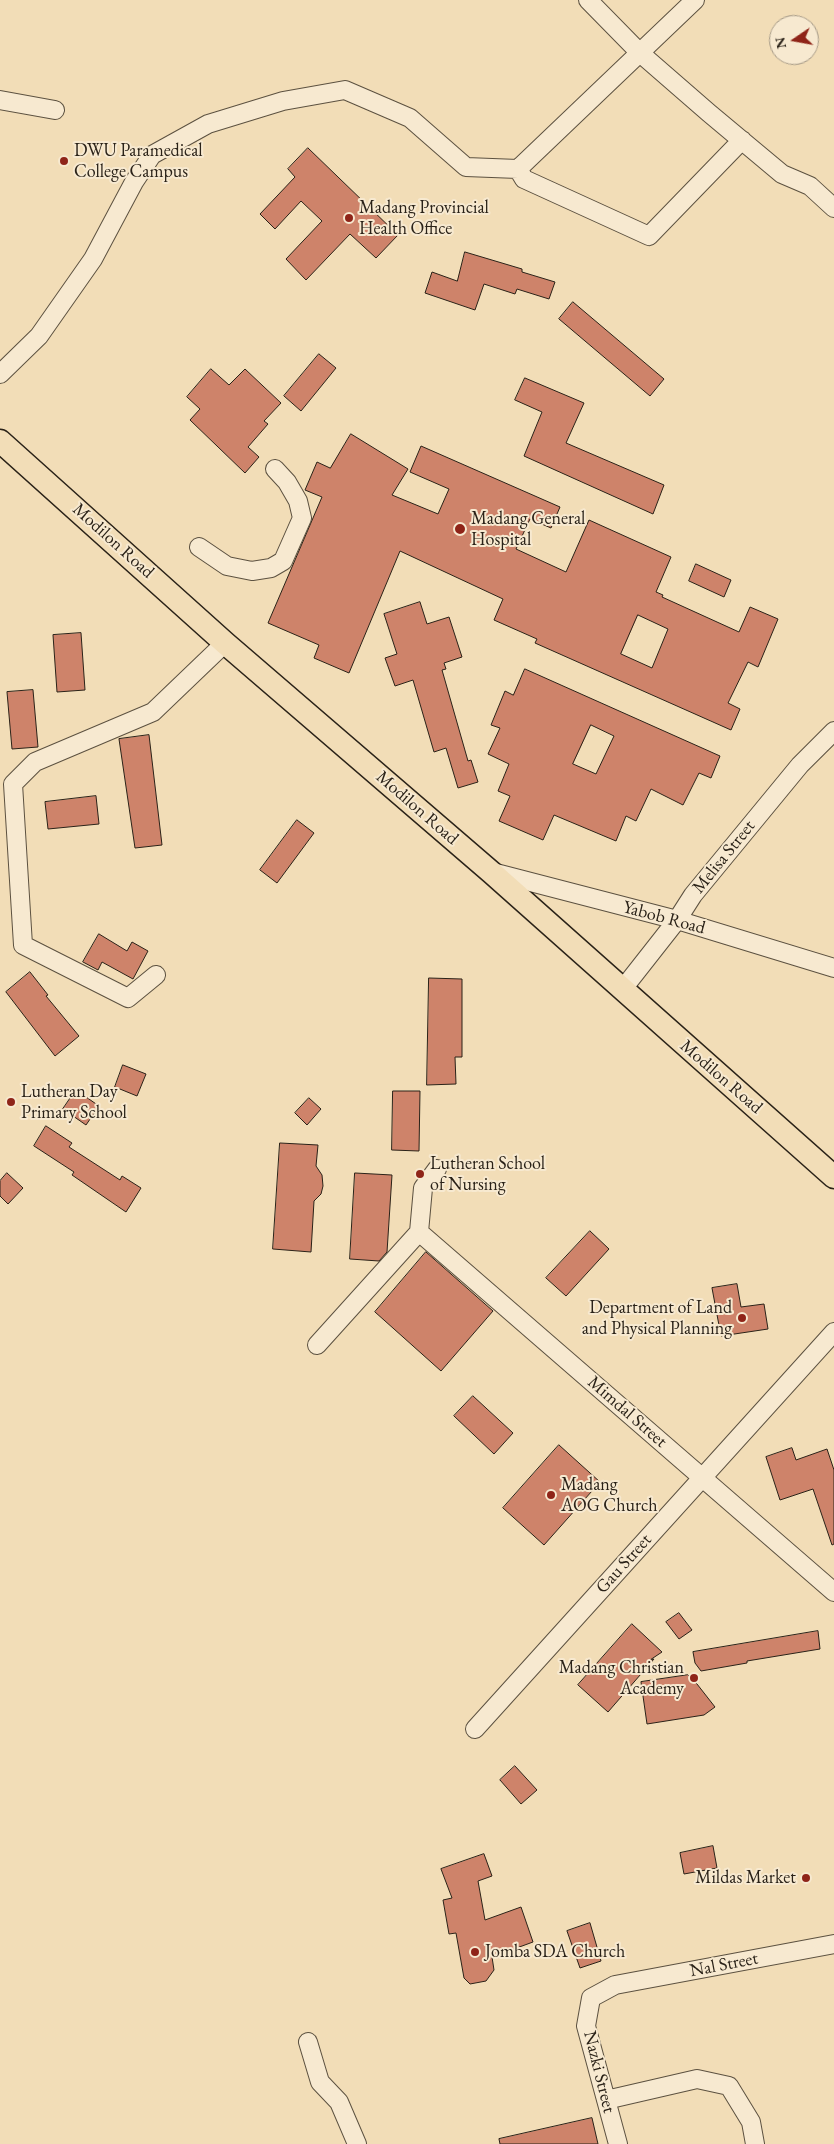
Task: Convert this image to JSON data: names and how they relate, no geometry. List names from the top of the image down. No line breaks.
{"streets":{"main road":["Modilon Road"],"street":["Melisa Street","Yabob Road","Mimdal Street","Gau Street","Nal Street","Nazki Street"]},"crossings":[["Modilon Road","Melisa Street"],["Modilon Road","Yabob Road"],["Melisa Street","Yabob Road"],["Mimdal Street","Gau Street"],["Nal Street","Nazki Street"]],"places":["DWU Paramedical College Campus","Madang Provincial Health Office","Madang General Hospital","Lutheran Day Primary School","Lutheran School of Nursing","Department of Land and Physical Planning","Madang AOG Church","Madang Christian Academy","Mildas Market","Jomba SDA Church"],"north":"left"}
